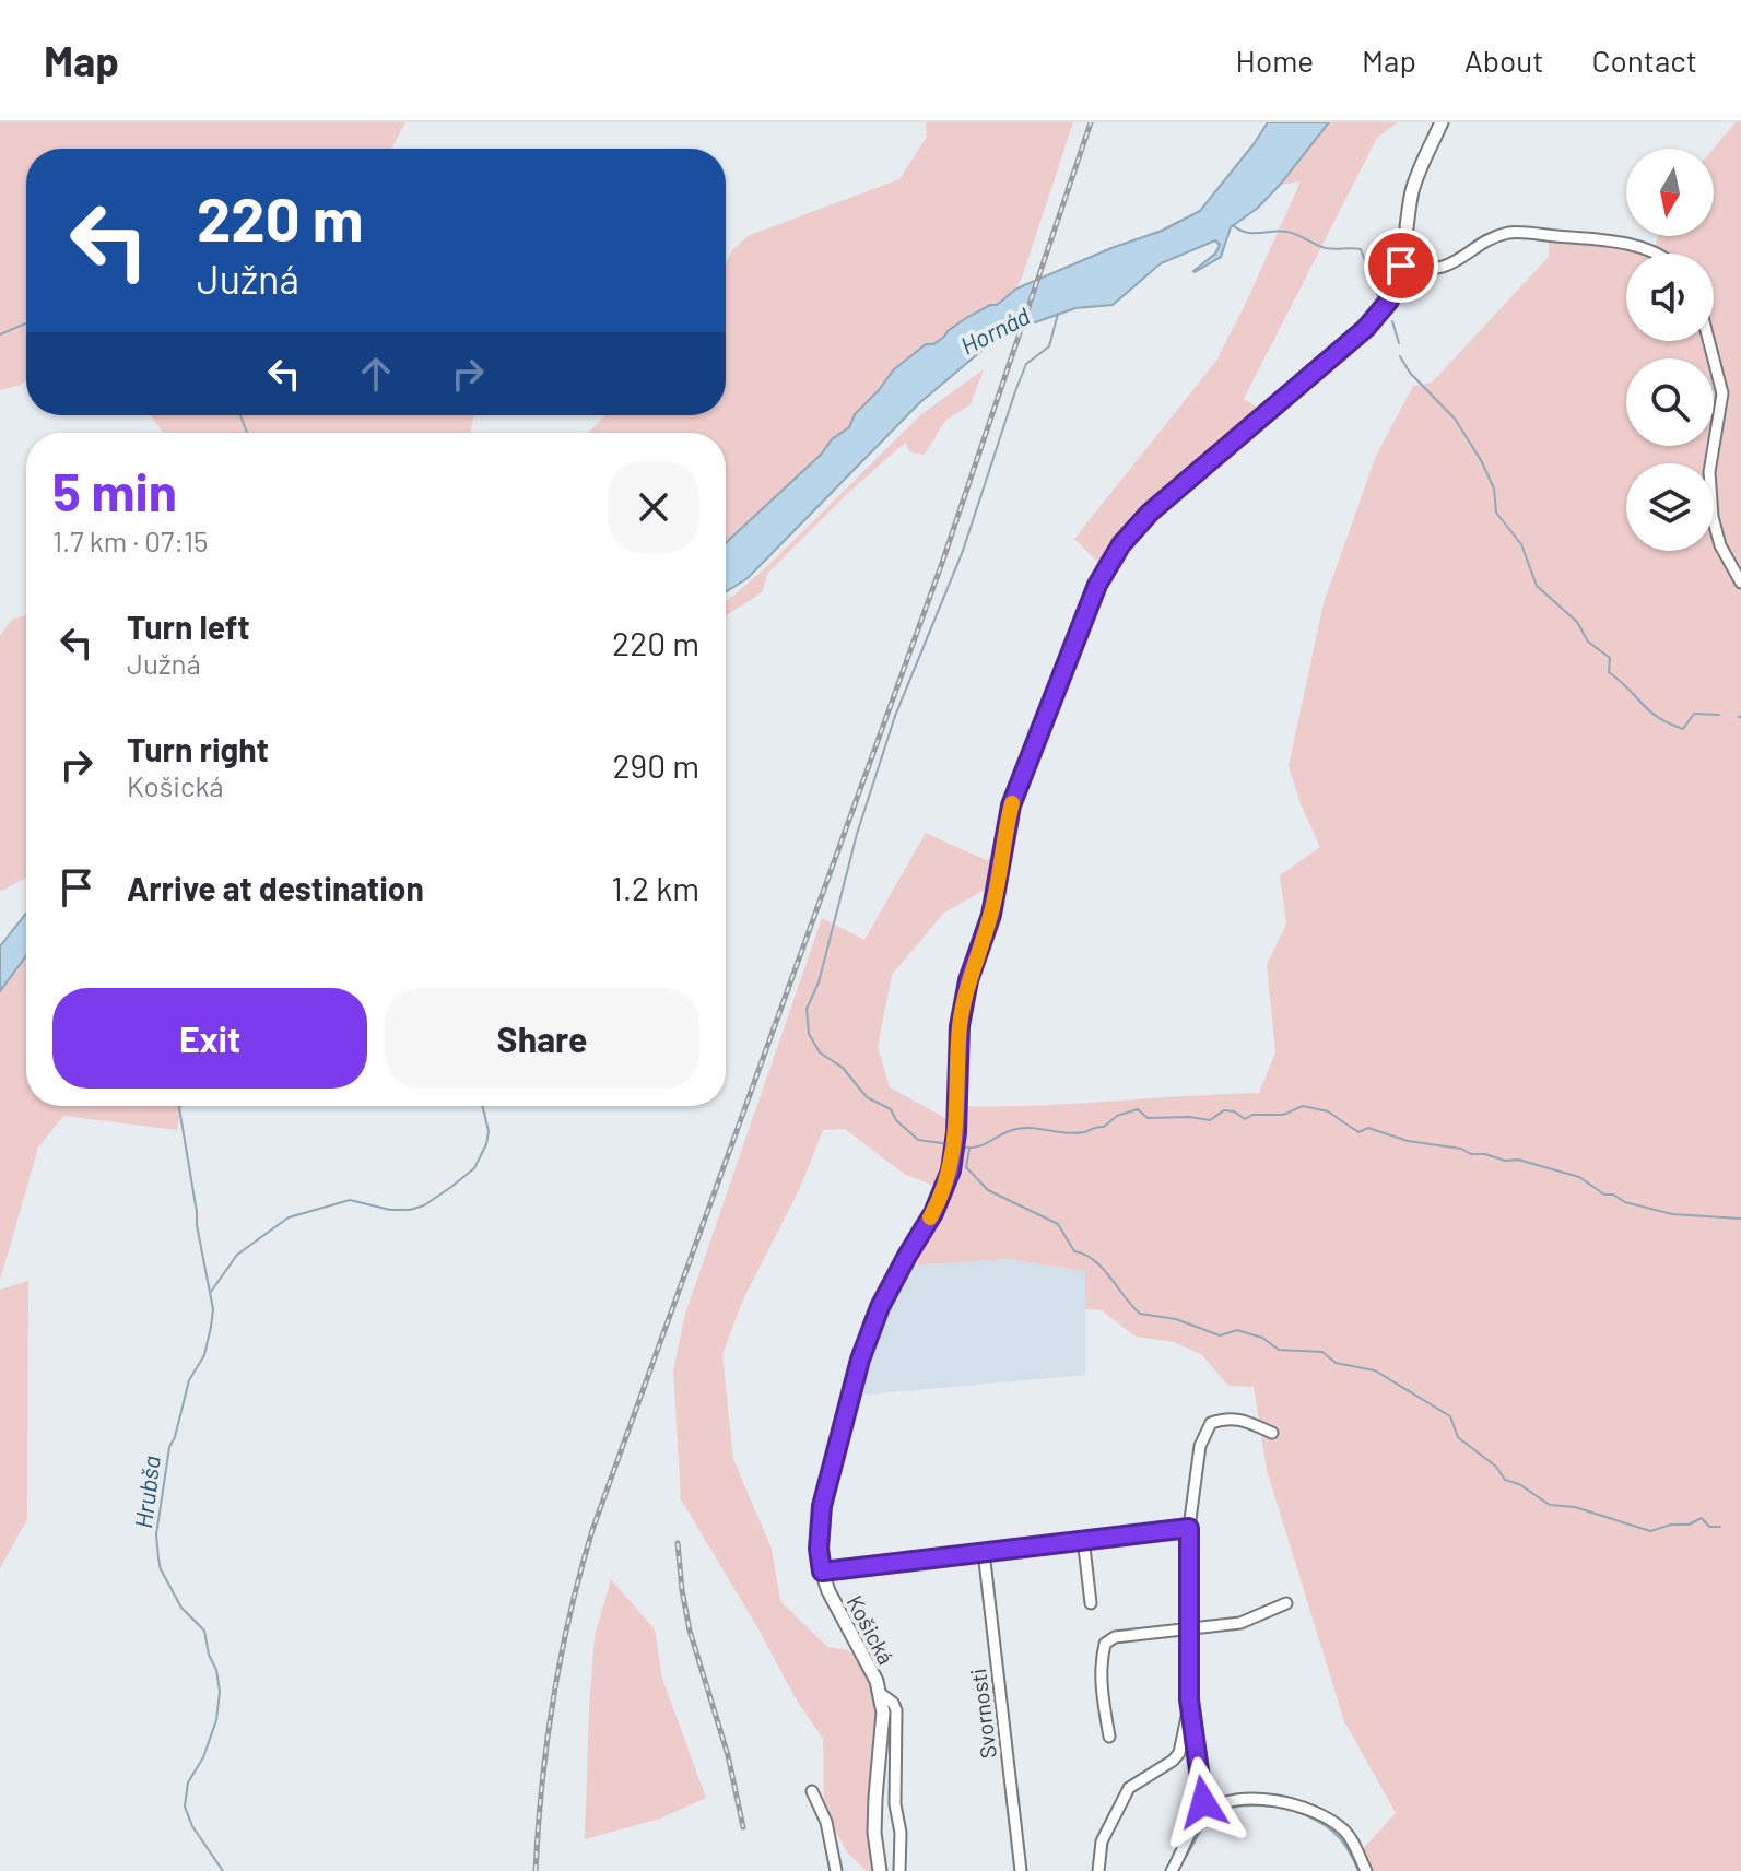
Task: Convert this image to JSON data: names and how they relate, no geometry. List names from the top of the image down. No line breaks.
{"streets":{"street":["Košická","Svornosti"]},"water":["Hornád","Hrubša"],"north":"bottom","page":{"header":"Map","nav":["Home","Map","About","Contact"],"turn":["220 m","Južná"],"heading":["5 min","1.7 km · 07:15"],"list":[{"name":"Turn left","note":"Južná","value":"220 m"},{"name":"Turn right","note":"Košická","value":"290 m"},{"name":"Arrive at destination","value":"1.2 km"}],"buttons":["Exit","Share"]}}
